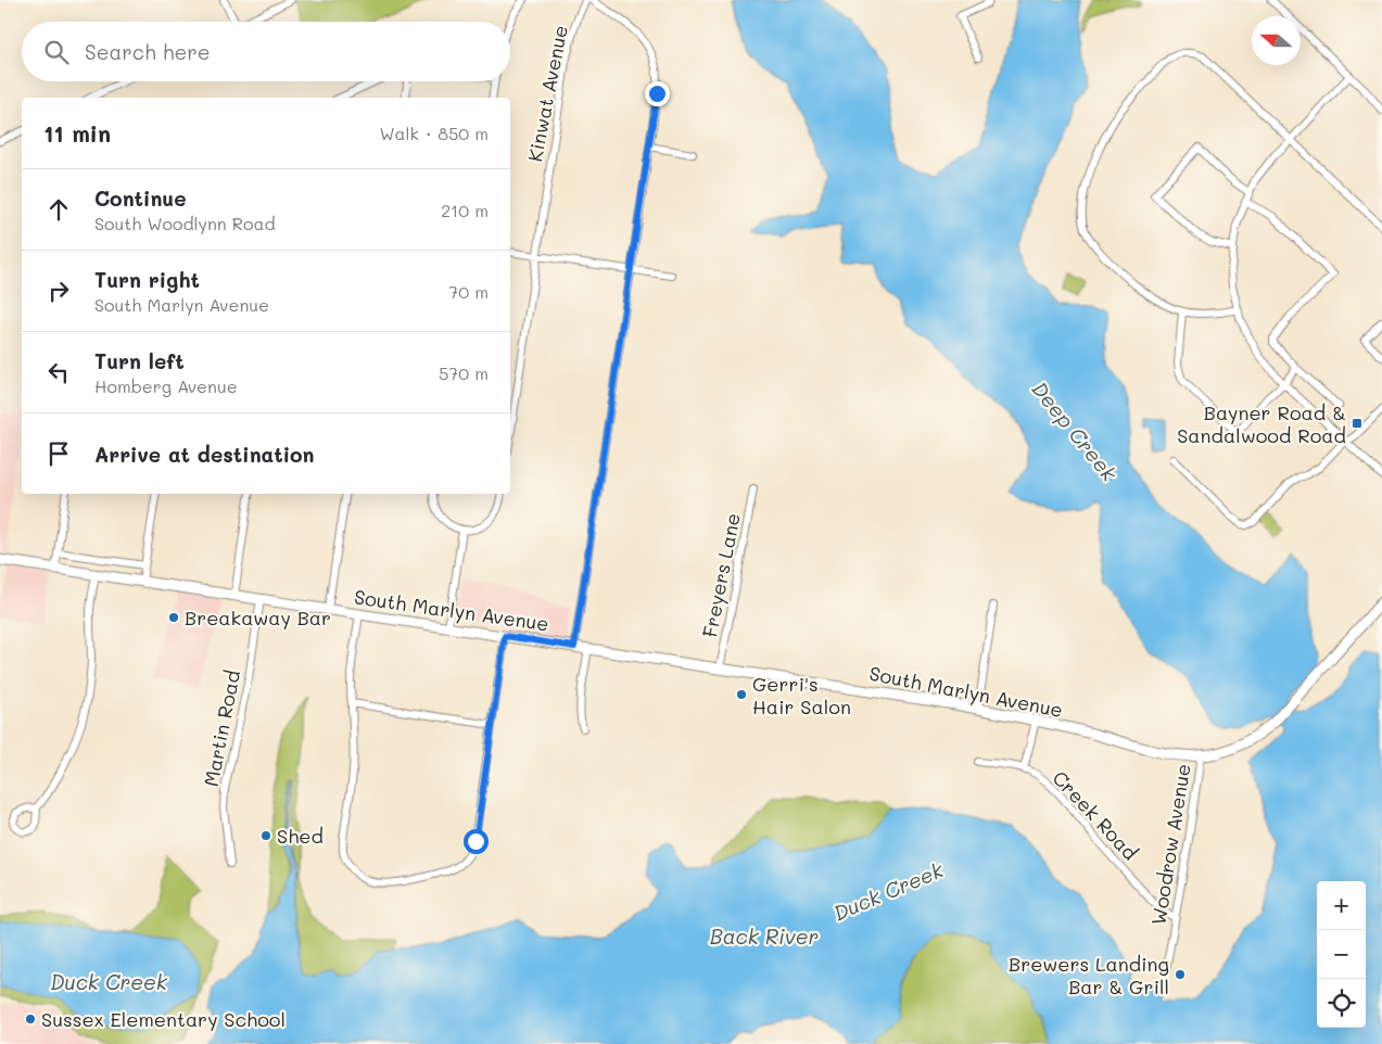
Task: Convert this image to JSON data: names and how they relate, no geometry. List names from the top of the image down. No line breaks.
{"streets":{"street":["Kinwat Avenue","Freyers Lane","South Marlyn Avenue","Martin Road","Creek Road","Woodrow Avenue"]},"crossings":[["Freyers Lane","South Marlyn Avenue"],["South Marlyn Avenue","Martin Road"],["South Marlyn Avenue","Woodrow Avenue"],["Creek Road","Woodrow Avenue"]],"water":["Deep Creek","Duck Creek","Back River"],"places":{"transit":["Bayner Road & Sandalwood Road"],"other":["Breakaway Bar","Gerri's Hair Salon","Shed","Brewers Landing Bar & Grill","Sussex Elementary School"]},"north":"left","page":{"search":"Search here","heading":["11 min","Walk · 850 m"],"list":[["Continue","South Woodlynn Road","210 m"],["Turn right","South Marlyn Avenue","70 m"],["Turn left","Homberg Avenue","570 m"],"Arrive at destination"],"map_buttons":["+","−"]}}
